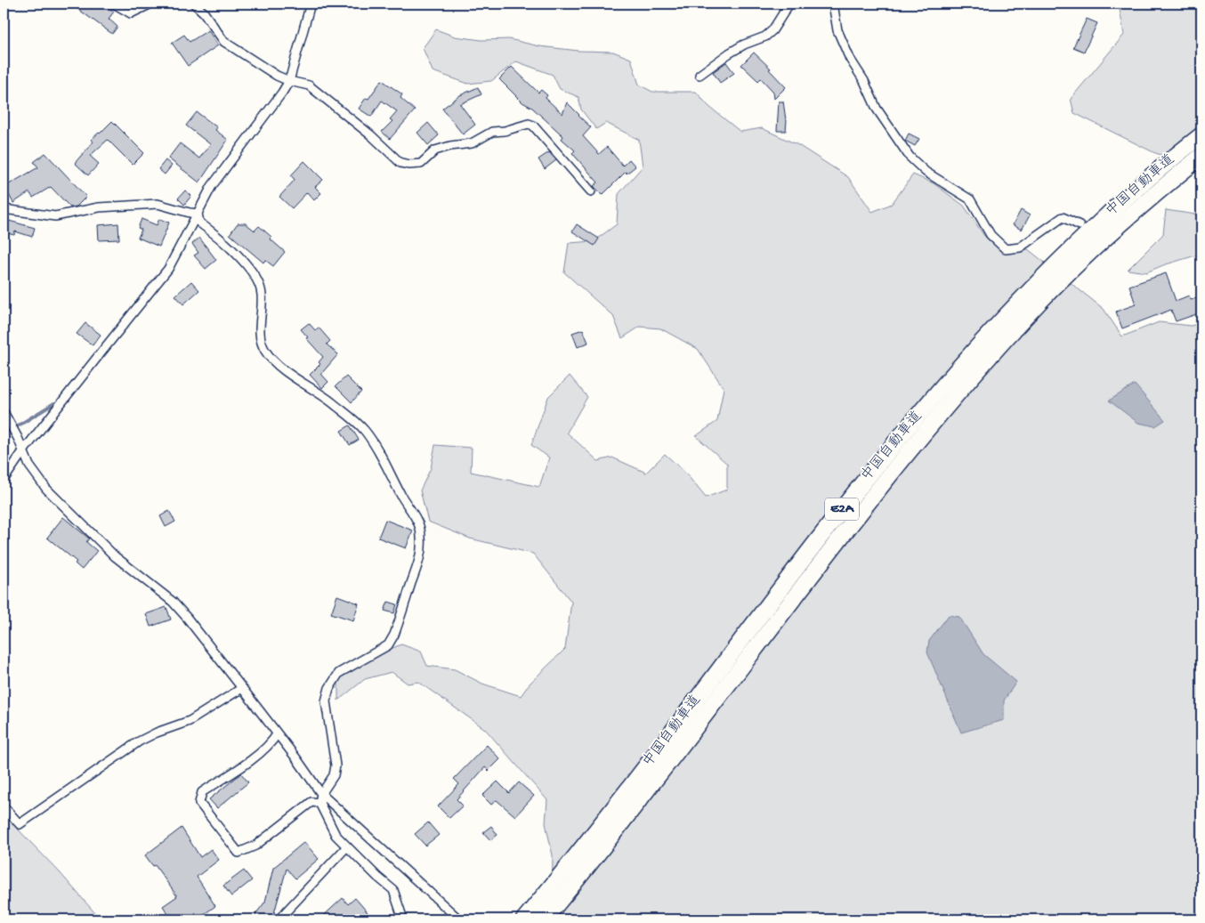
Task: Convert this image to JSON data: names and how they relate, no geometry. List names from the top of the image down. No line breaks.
{"streets":{"highway":["中国自動車道","E2A"]}}
